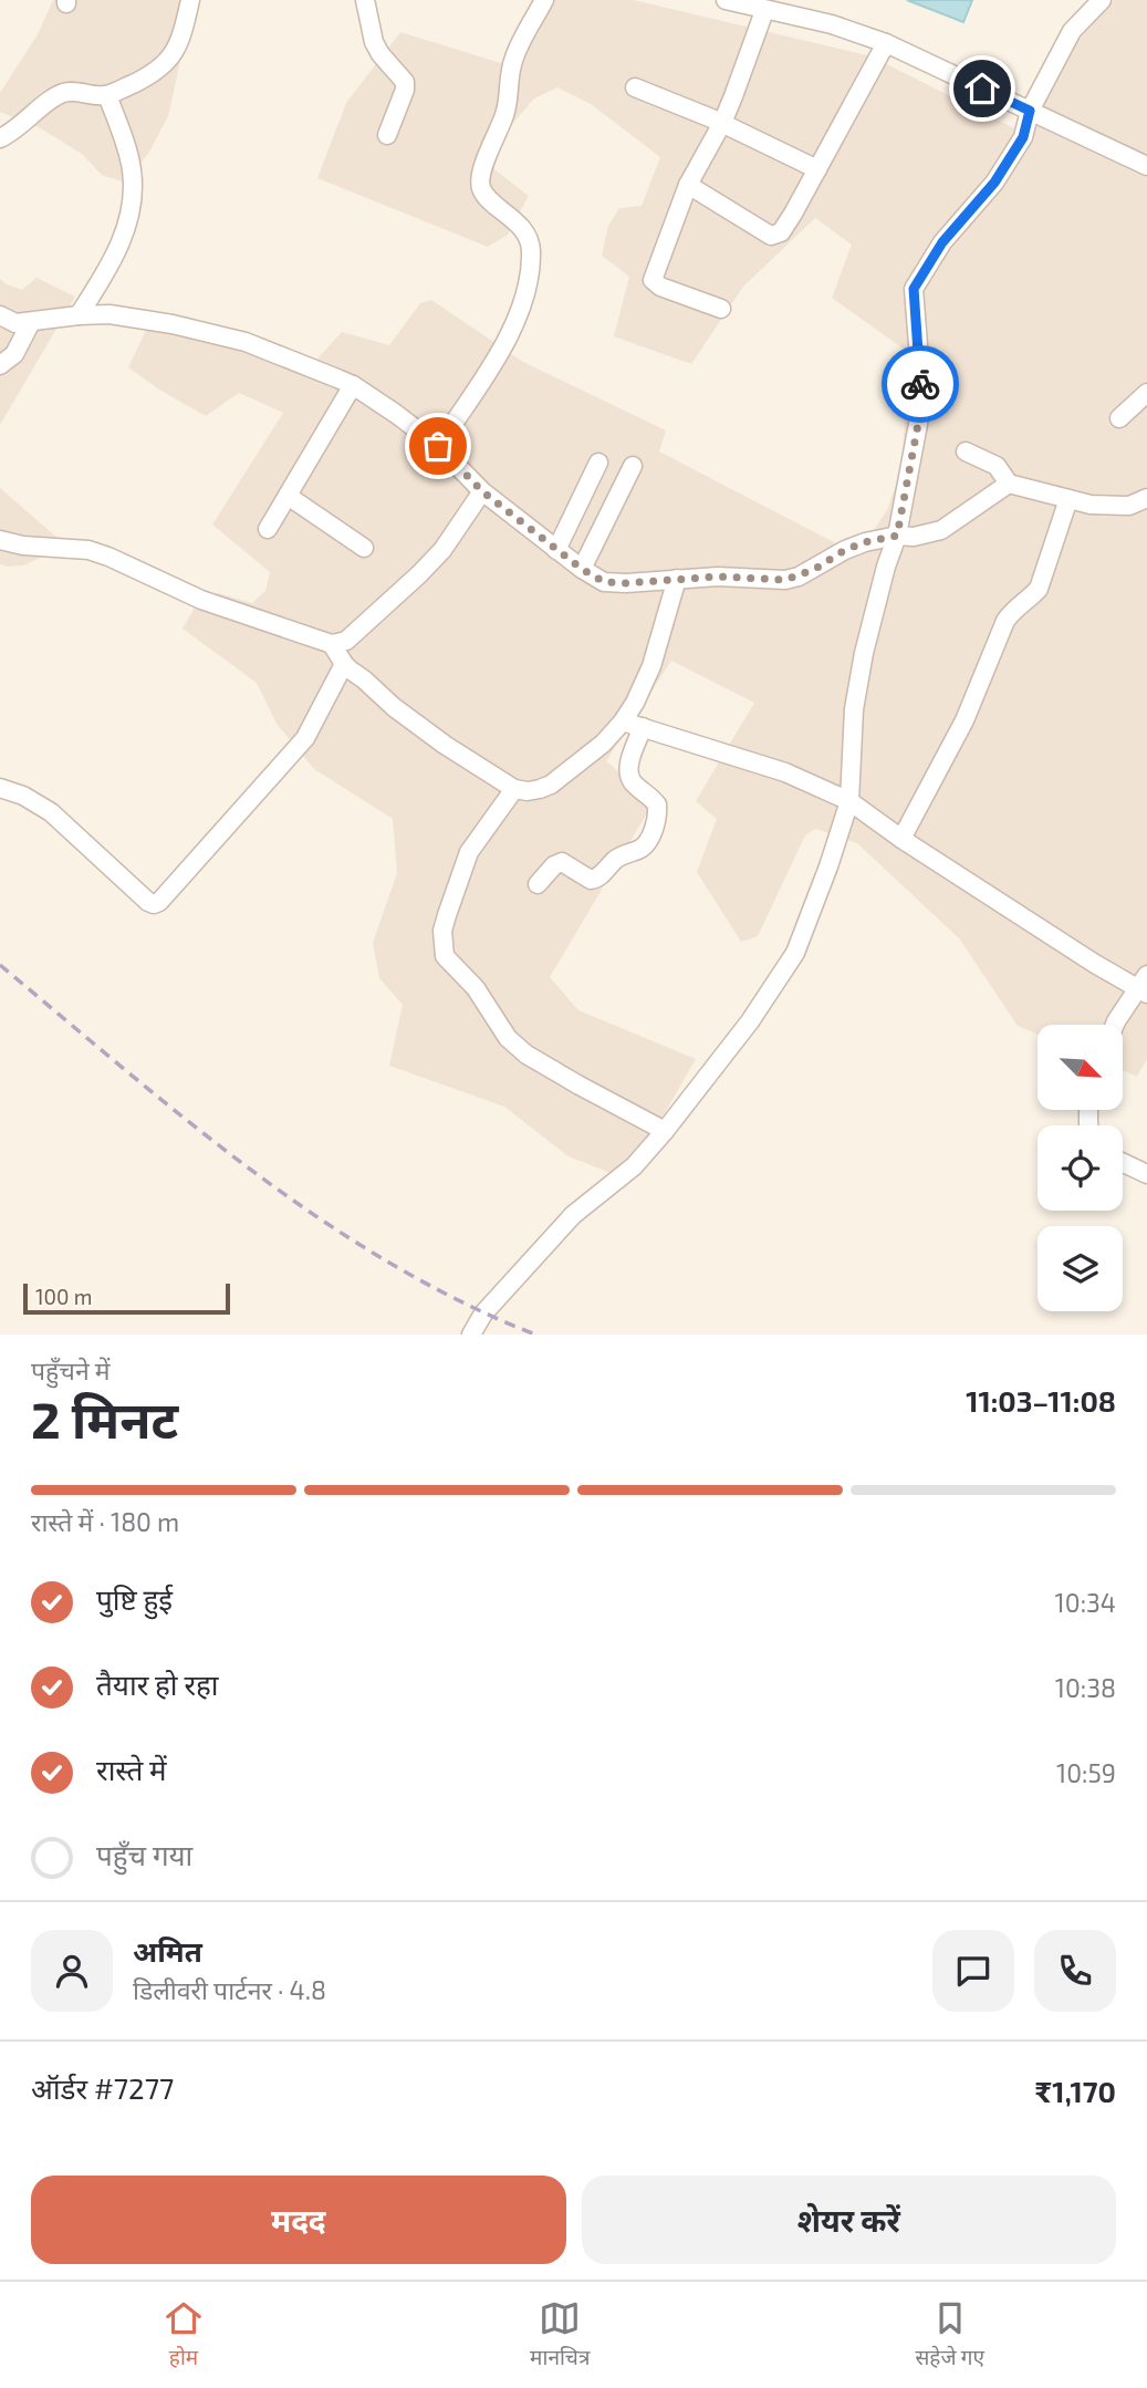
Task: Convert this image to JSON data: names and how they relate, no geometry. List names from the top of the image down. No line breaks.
{"scale_bar":"100 m","north":"bottom right","page":{"scale":"100 m","heading":["2 मिनट","पहुँचने में","11:03–11:08"],"panel":["अमित","डिलीवरी पार्टनर · 4.8","ऑर्डर #7277","₹1,170"],"bar":"रास्ते में · 180 m","list":[["पुष्टि हुई","10:34"],["तैयार हो रहा","10:38"],["रास्ते में","10:59"],"पहुँच गया"],"buttons":["मदद","शेयर करें"],"tabs":["होम","मानचित्र","सहेजे गए"]}}
